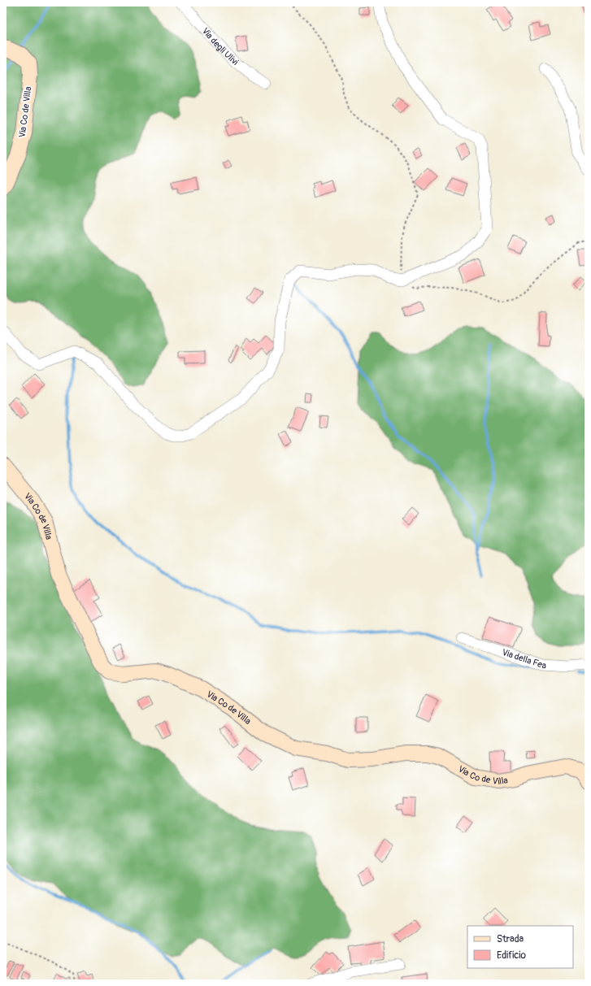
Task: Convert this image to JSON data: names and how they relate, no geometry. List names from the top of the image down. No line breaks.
{"streets":{"street":["Via degli Ulivi","Via Co de Villa","Via della Fea"]},"legend":["Strada","Edificio"]}
